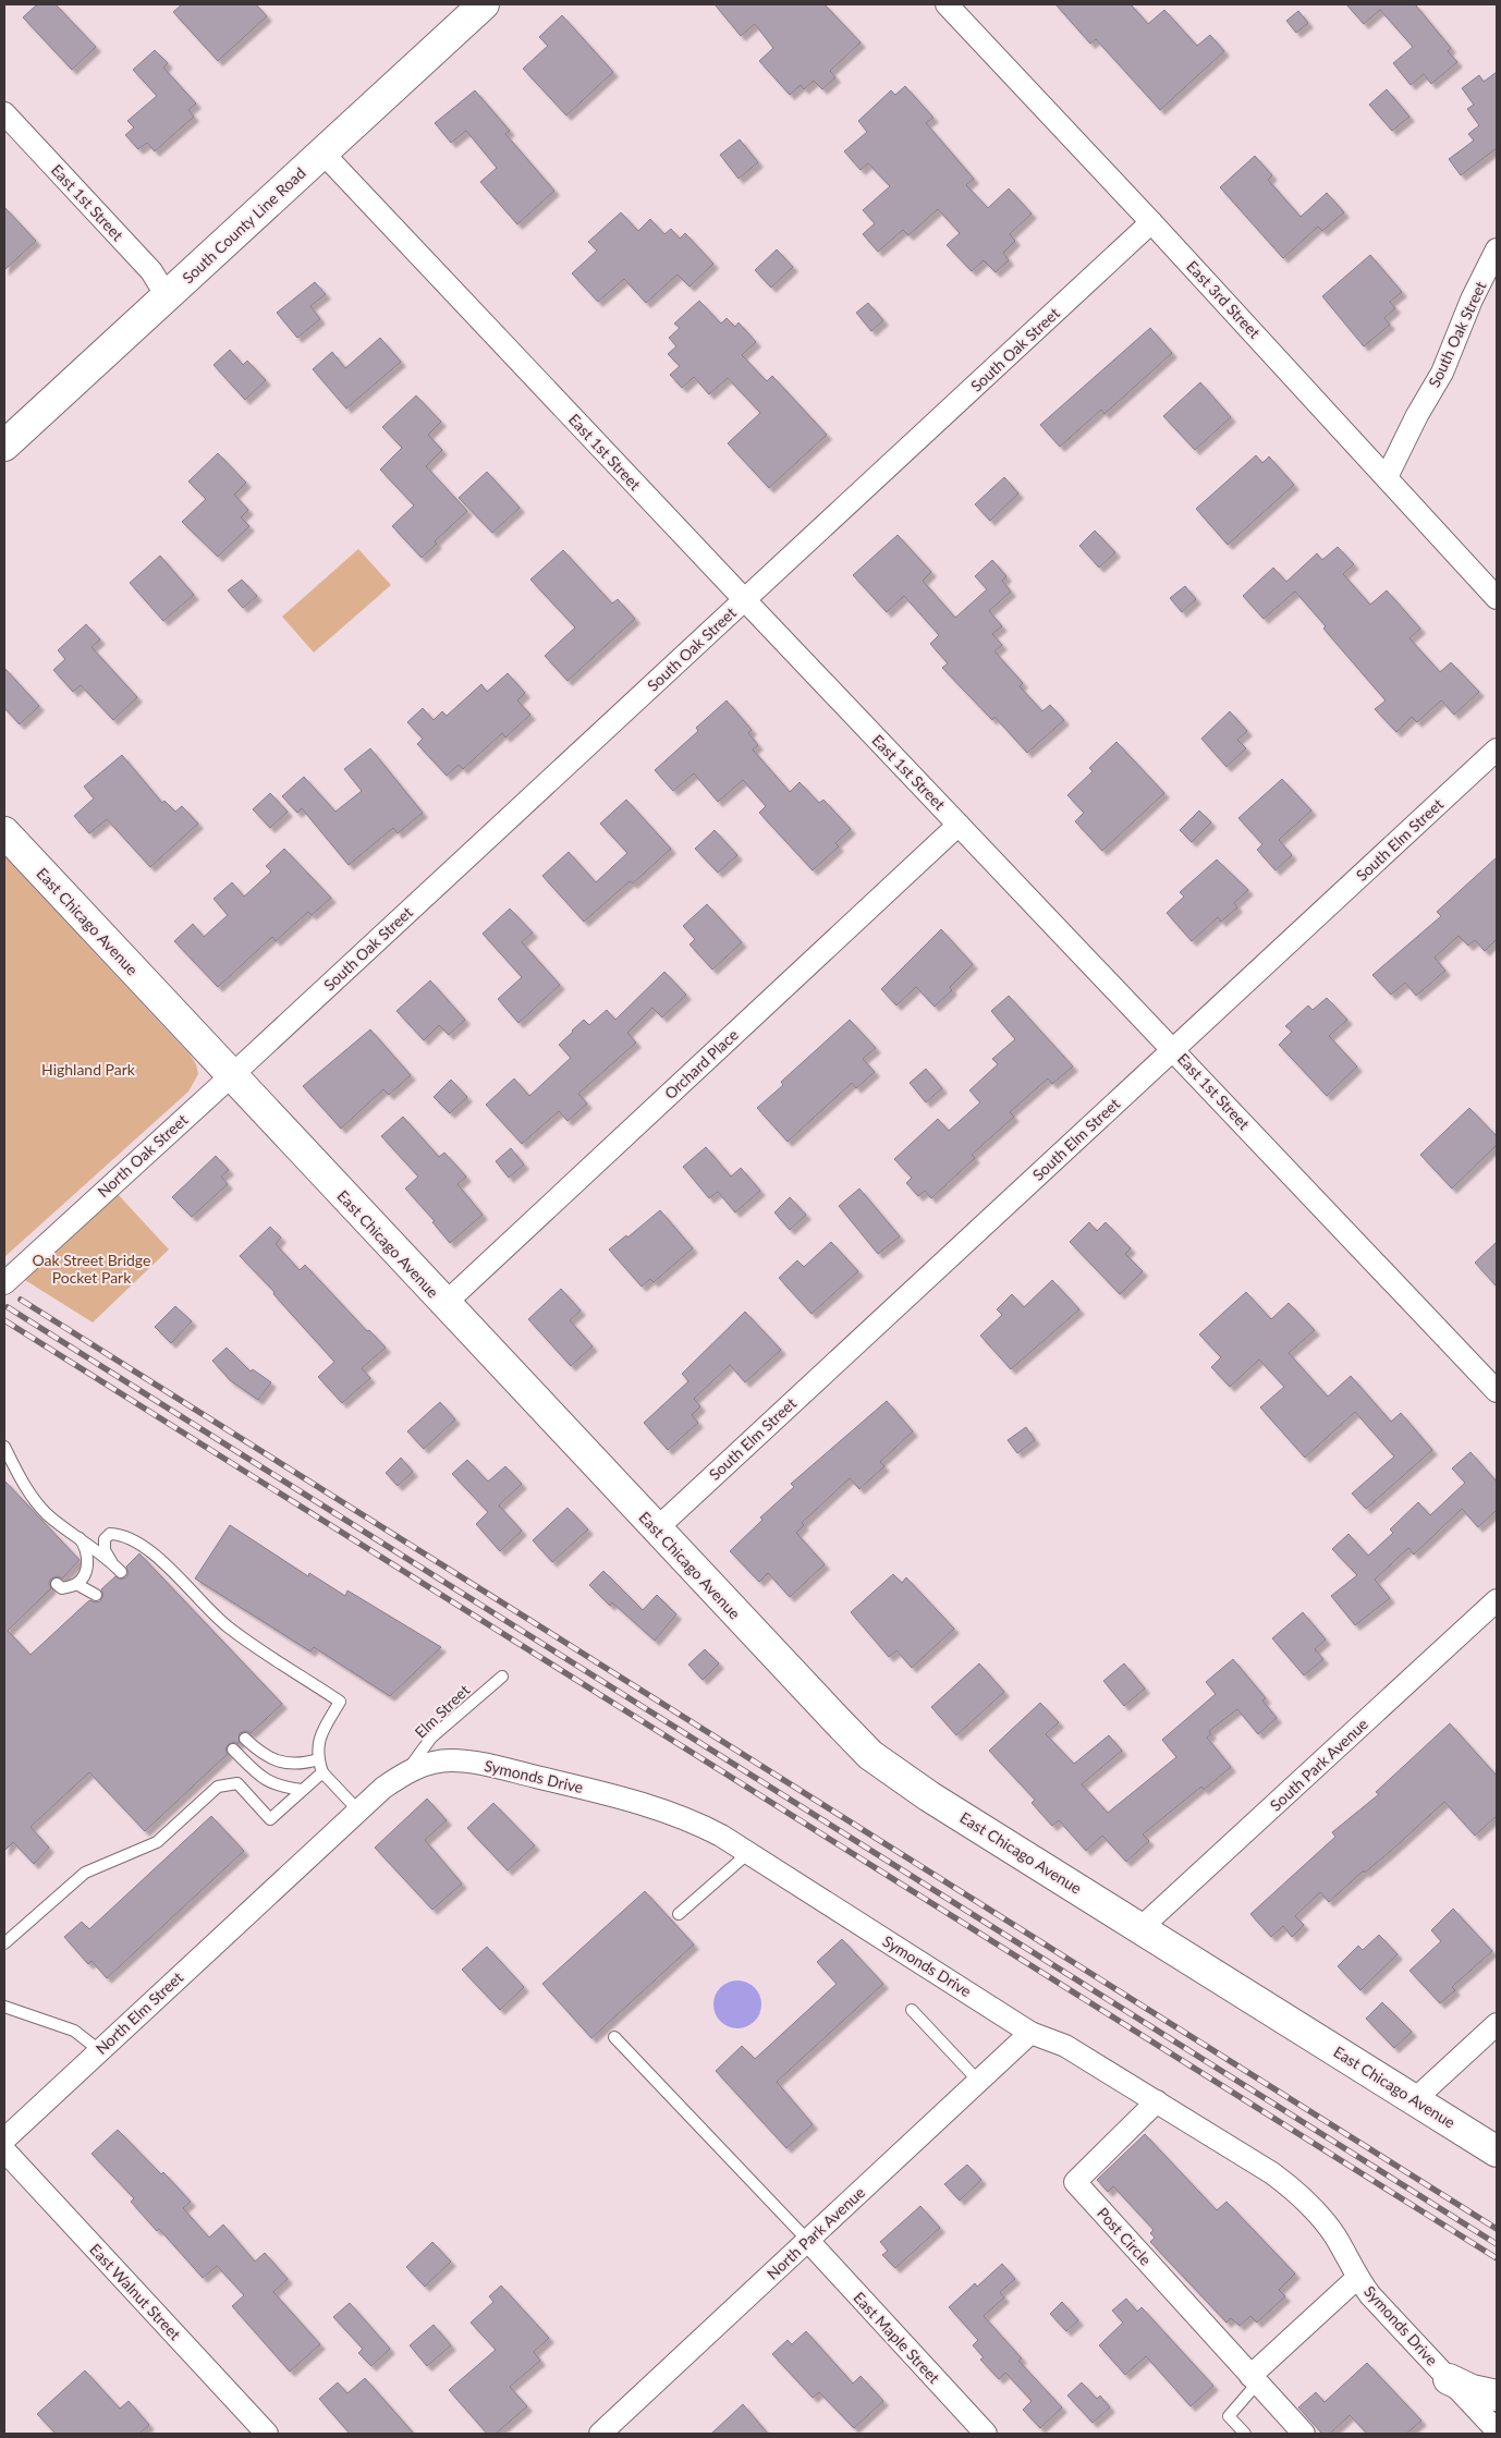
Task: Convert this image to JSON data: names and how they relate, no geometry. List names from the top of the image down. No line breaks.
{"streets":{"main road":["South County Line Road","East Chicago Avenue"],"street":["East 1st Street","East 3rd Street","South Oak Street","South Elm Street","Orchard Place","North Oak Street","South Park Avenue","Symonds Drive","North Elm Street","North Park Avenue","Post Circle","East Walnut Street","East Maple Street"],"lane":["Elm Street"]},"crossings":[["East 1st Street","South County Line Road"],["East 1st Street","South Oak Street"],["East 1st Street","South Elm Street"],["East 1st Street","Orchard Place"],["East 3rd Street","South Oak Street"],["South Oak Street","East Chicago Avenue"],["South Oak Street","North Oak Street"],["South Elm Street","East Chicago Avenue"],["East Chicago Avenue","Orchard Place"],["East Chicago Avenue","North Oak Street"],["East Chicago Avenue","South Park Avenue"],["Elm Street","Symonds Drive"],["Symonds Drive","North Elm Street"],["Symonds Drive","North Park Avenue"],["Symonds Drive","Post Circle"],["North Park Avenue","East Maple Street"]],"parks":["Highland Park","Oak Street Bridge Pocket Park"]}
